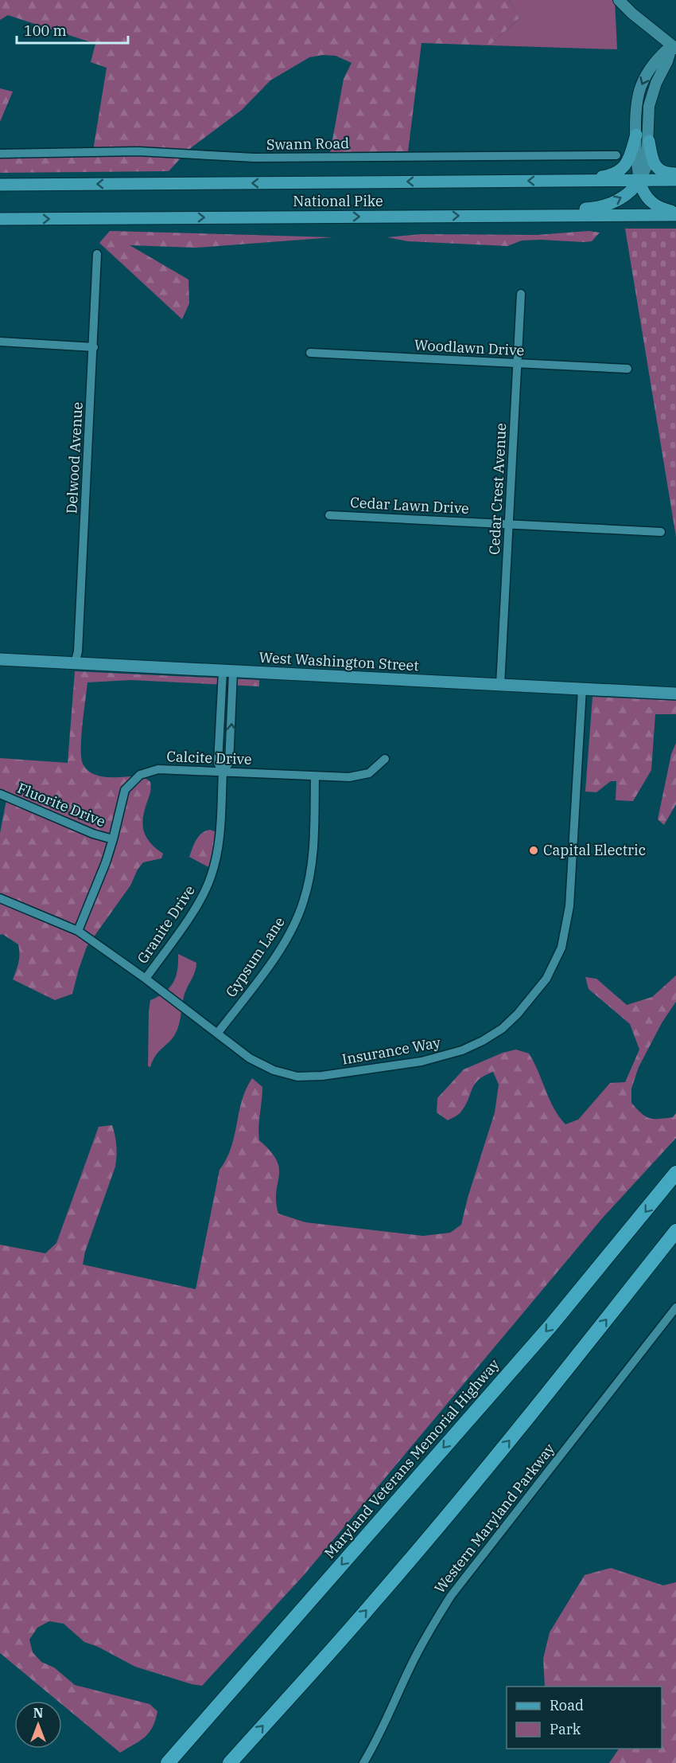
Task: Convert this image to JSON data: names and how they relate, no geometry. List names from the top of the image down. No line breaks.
{"streets":{"highway":["Maryland Veterans Memorial Highway"],"main road":["National Pike","West Washington Street"],"street":["Swann Road","Woodlawn Drive","Delwood Avenue","Cedar Crest Avenue","Cedar Lawn Drive","Calcite Drive","Fluorite Drive","Granite Drive","Gypsum Lane","Insurance Way","Western Maryland Parkway"]},"crossings":[["Woodlawn Drive","Cedar Crest Avenue"],["Delwood Avenue","West Washington Street"],["Cedar Crest Avenue","Cedar Lawn Drive"],["Cedar Crest Avenue","West Washington Street"],["West Washington Street","Granite Drive"],["West Washington Street","Insurance Way"],["Calcite Drive","Fluorite Drive"],["Calcite Drive","Granite Drive"],["Calcite Drive","Gypsum Lane"],["Calcite Drive","Insurance Way"],["Granite Drive","Insurance Way"],["Gypsum Lane","Insurance Way"]],"places":["Capital Electric"],"legend":["Road","Park"],"scale_bar":"100 m","north":"top"}
